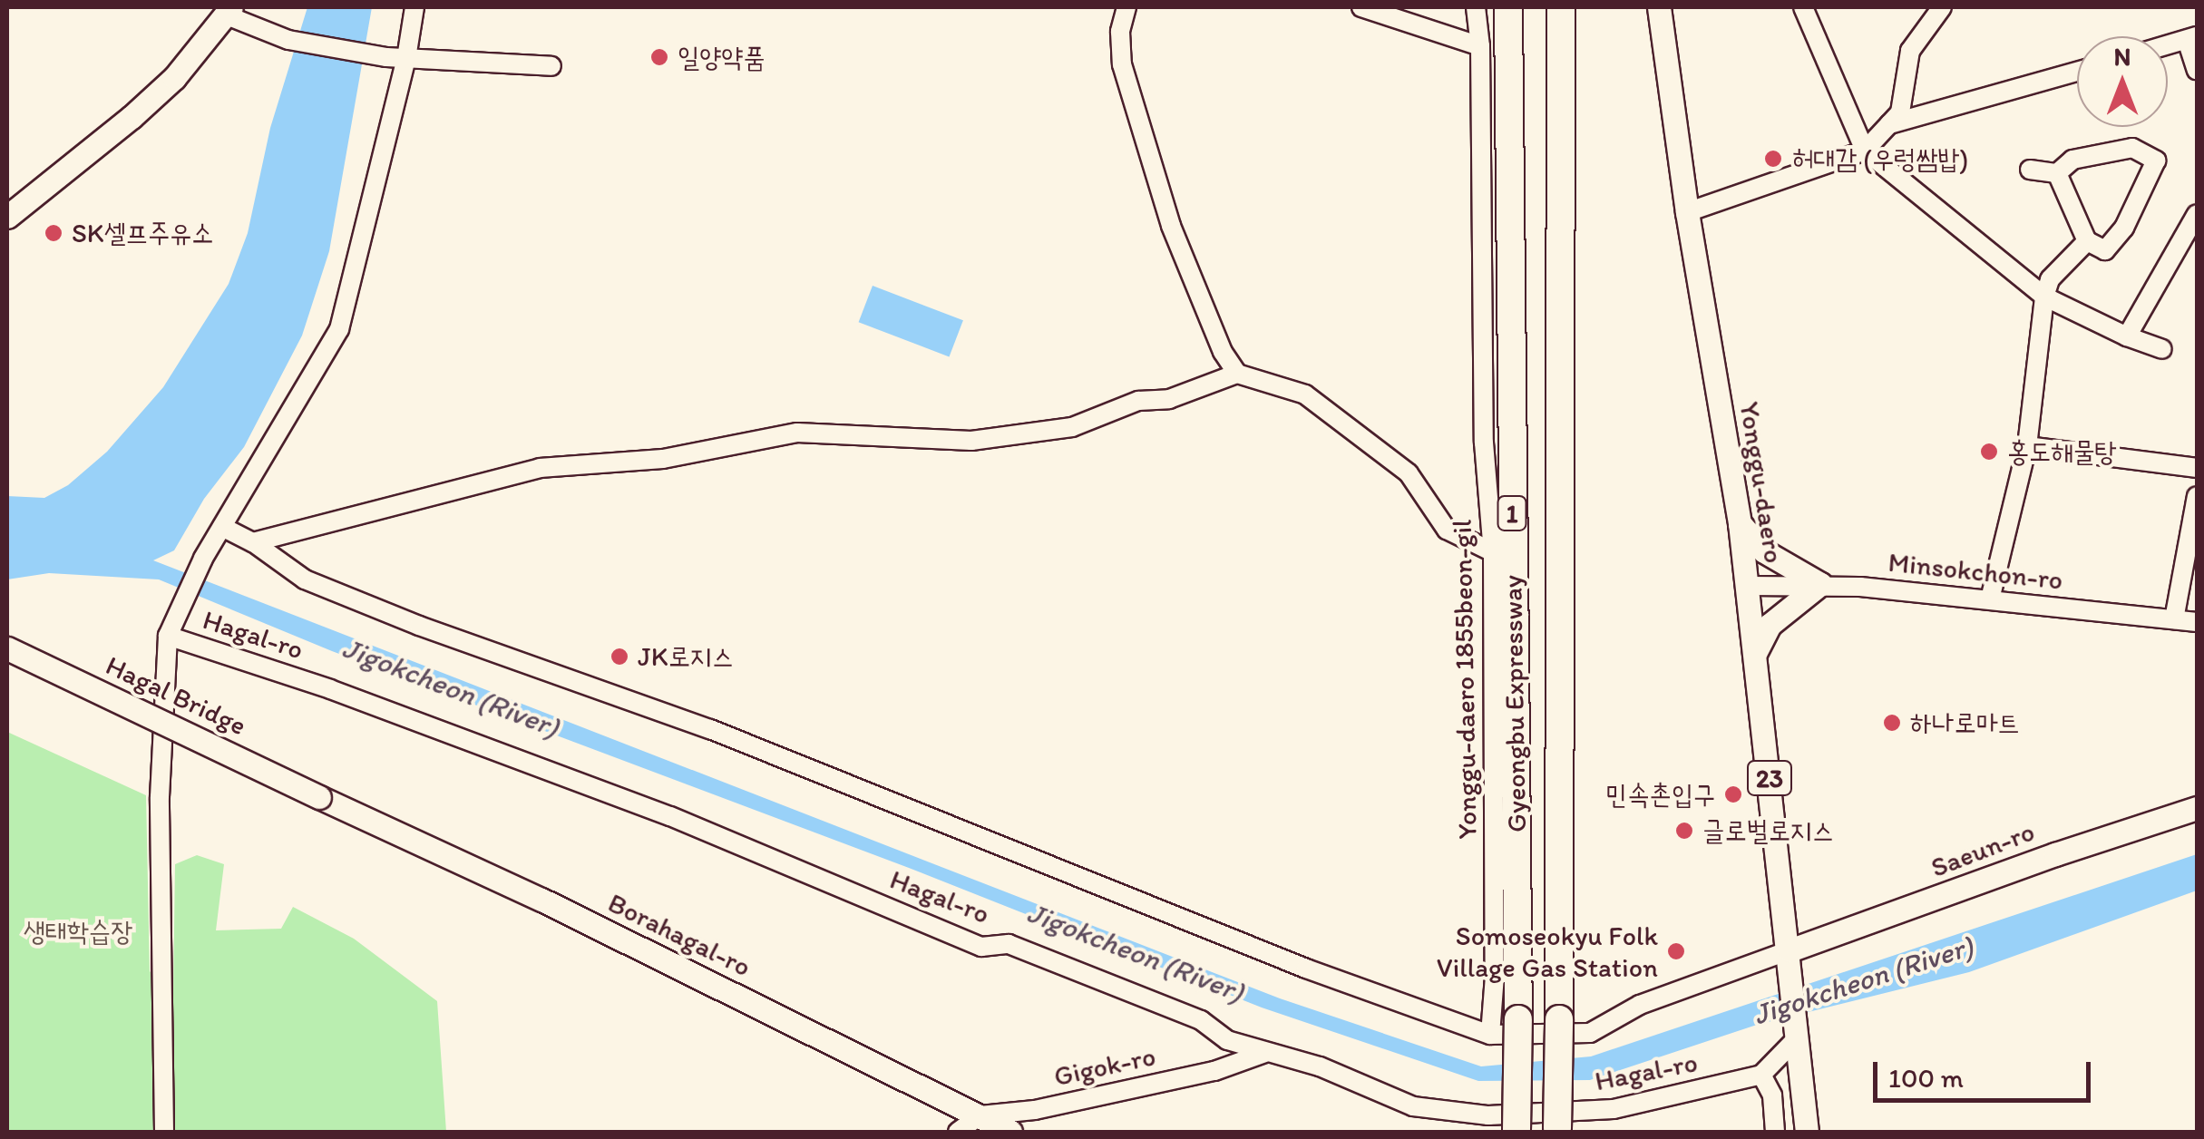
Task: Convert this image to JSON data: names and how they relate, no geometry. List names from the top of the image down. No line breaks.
{"streets":{"highway":["1","Gyeongbu Expressway"],"main road":["Yonggu-daero","Hagal Bridge","23","Saeun-ro","Borahagal-ro"],"street":["Minsokchon-ro","Hagal-ro","Yonggu-daero 1855beon-gil","Gigok-ro"]},"crossings":[["Yonggu-daero","Minsokchon-ro"],["Yonggu-daero","23"],["Yonggu-daero","Saeun-ro"],["Hagal-ro","Gigok-ro"],["Hagal Bridge","Borahagal-ro"],["23","Saeun-ro"],["Borahagal-ro","Gigok-ro"]],"water":["Jigokcheon (River)"],"parks":["생태학습장"],"places":["일양약품","허대감 (우렁쌈밥)","SK셀프주유소","홍도해물탕","JK로지스","하나로마트","민속촌입구","글로벌로지스","Somoseokyu Folk Village Gas Station"],"scale_bar":"100 m","north":"top"}
